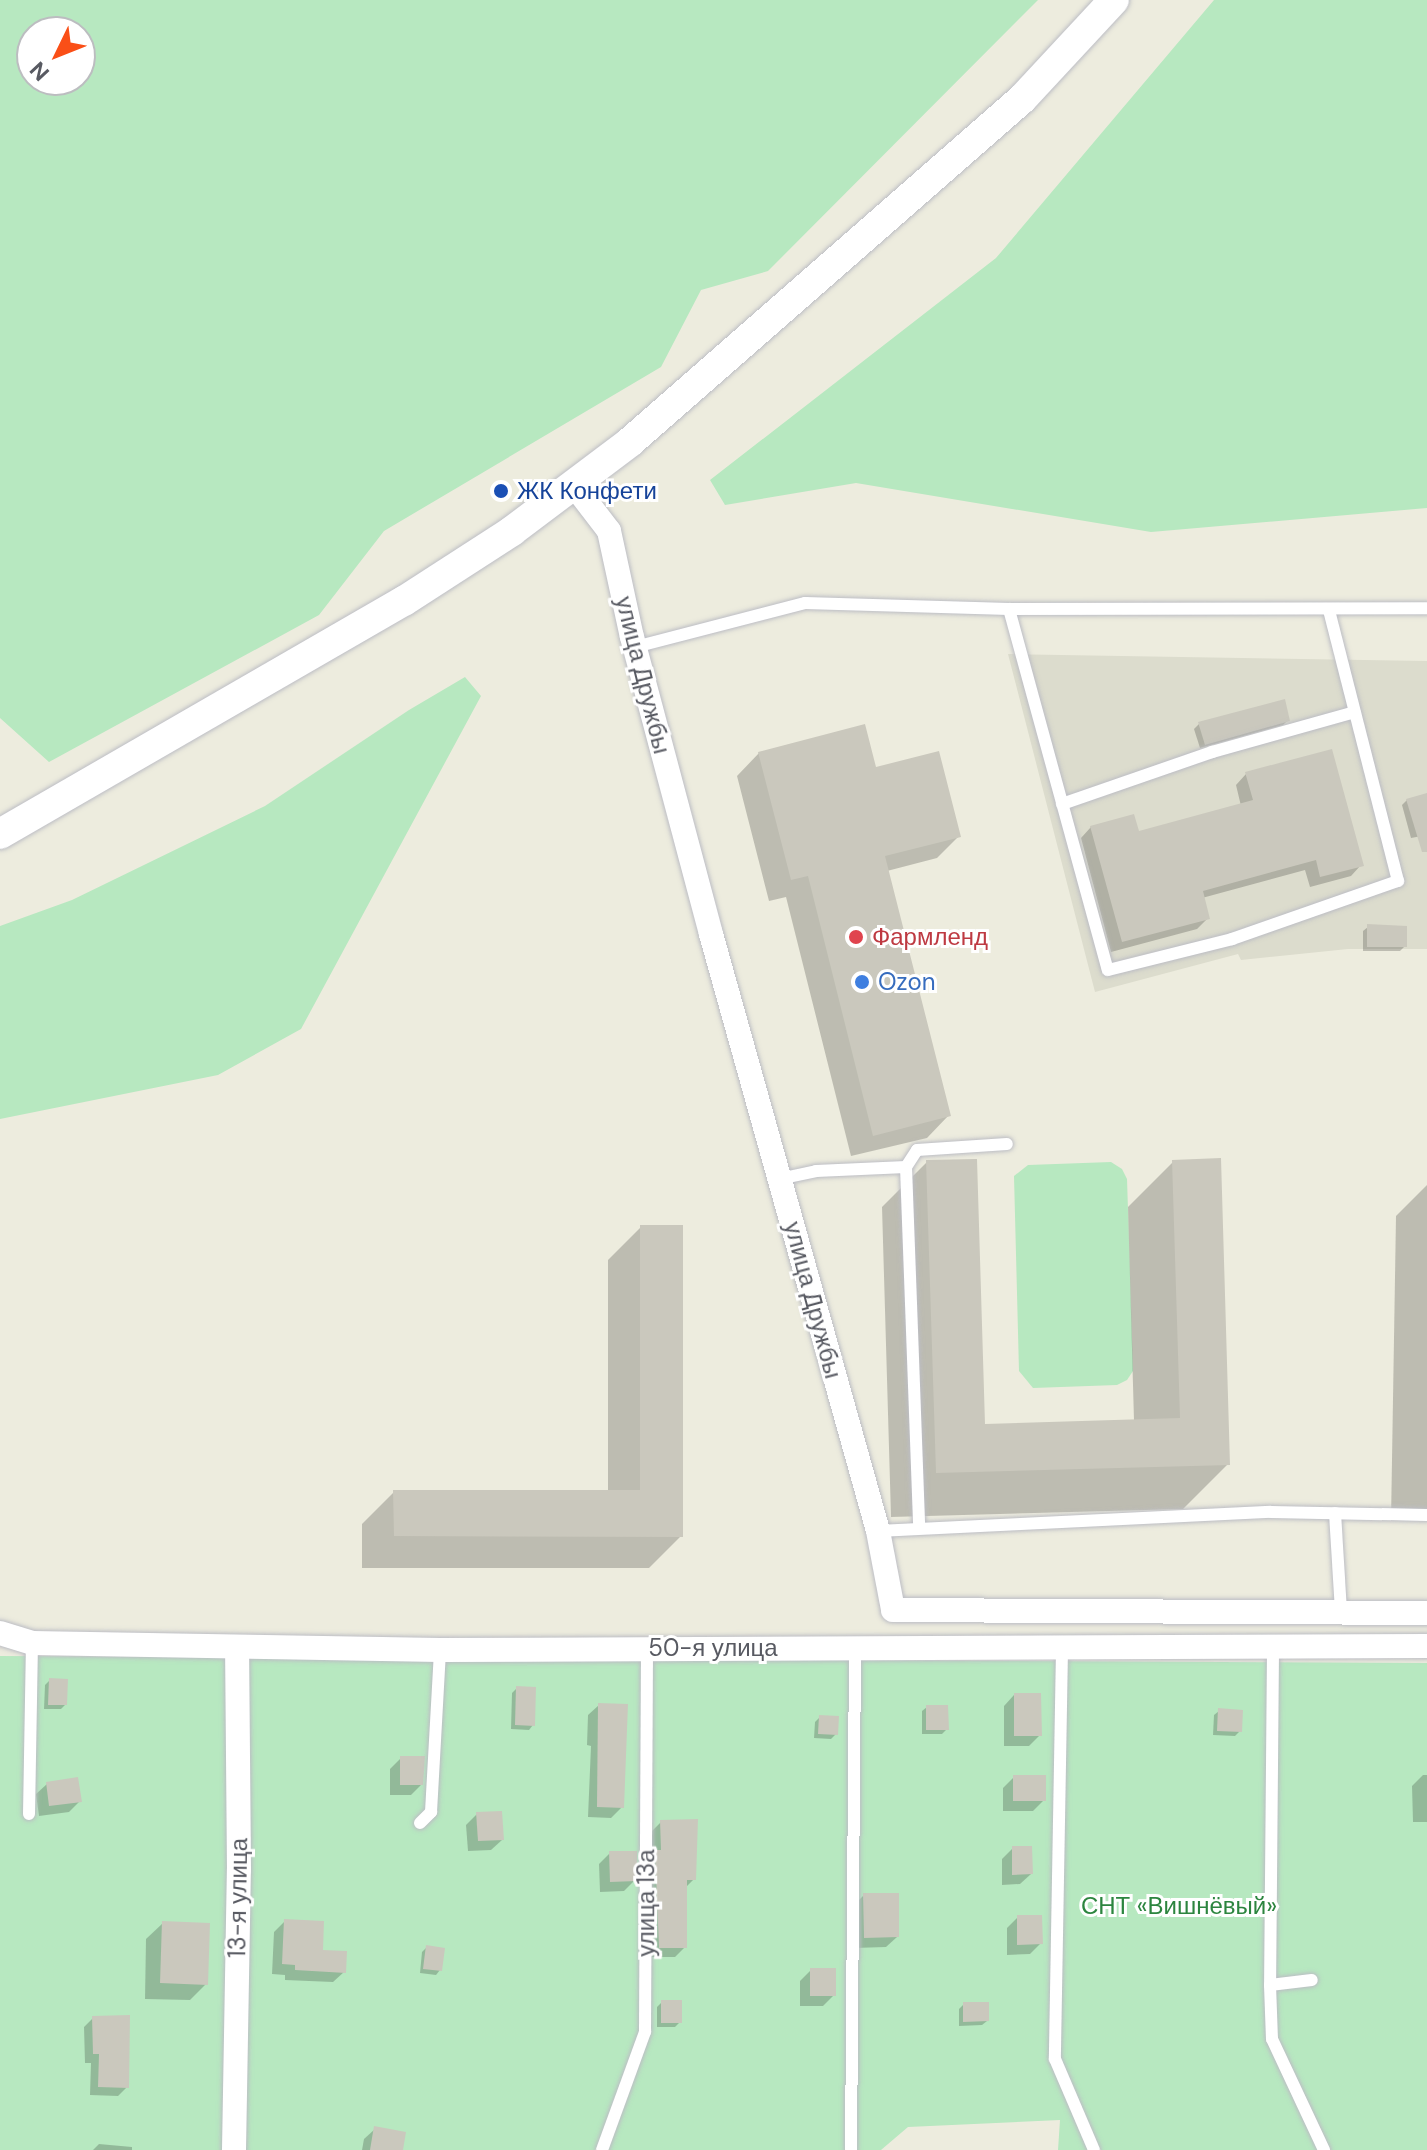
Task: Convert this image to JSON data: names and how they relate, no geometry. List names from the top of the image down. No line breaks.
{"streets":{"street":["улица Дружбы","50-я улица","13-я улица"],"lane":["улица 13а"]},"crossings":[["50-я улица","13-я улица"],["50-я улица","улица 13а"]],"parks":["СНТ «Вишнёвый»"],"places":["ЖК Конфети","Фармленд","Ozon"],"north":"bottom left"}
